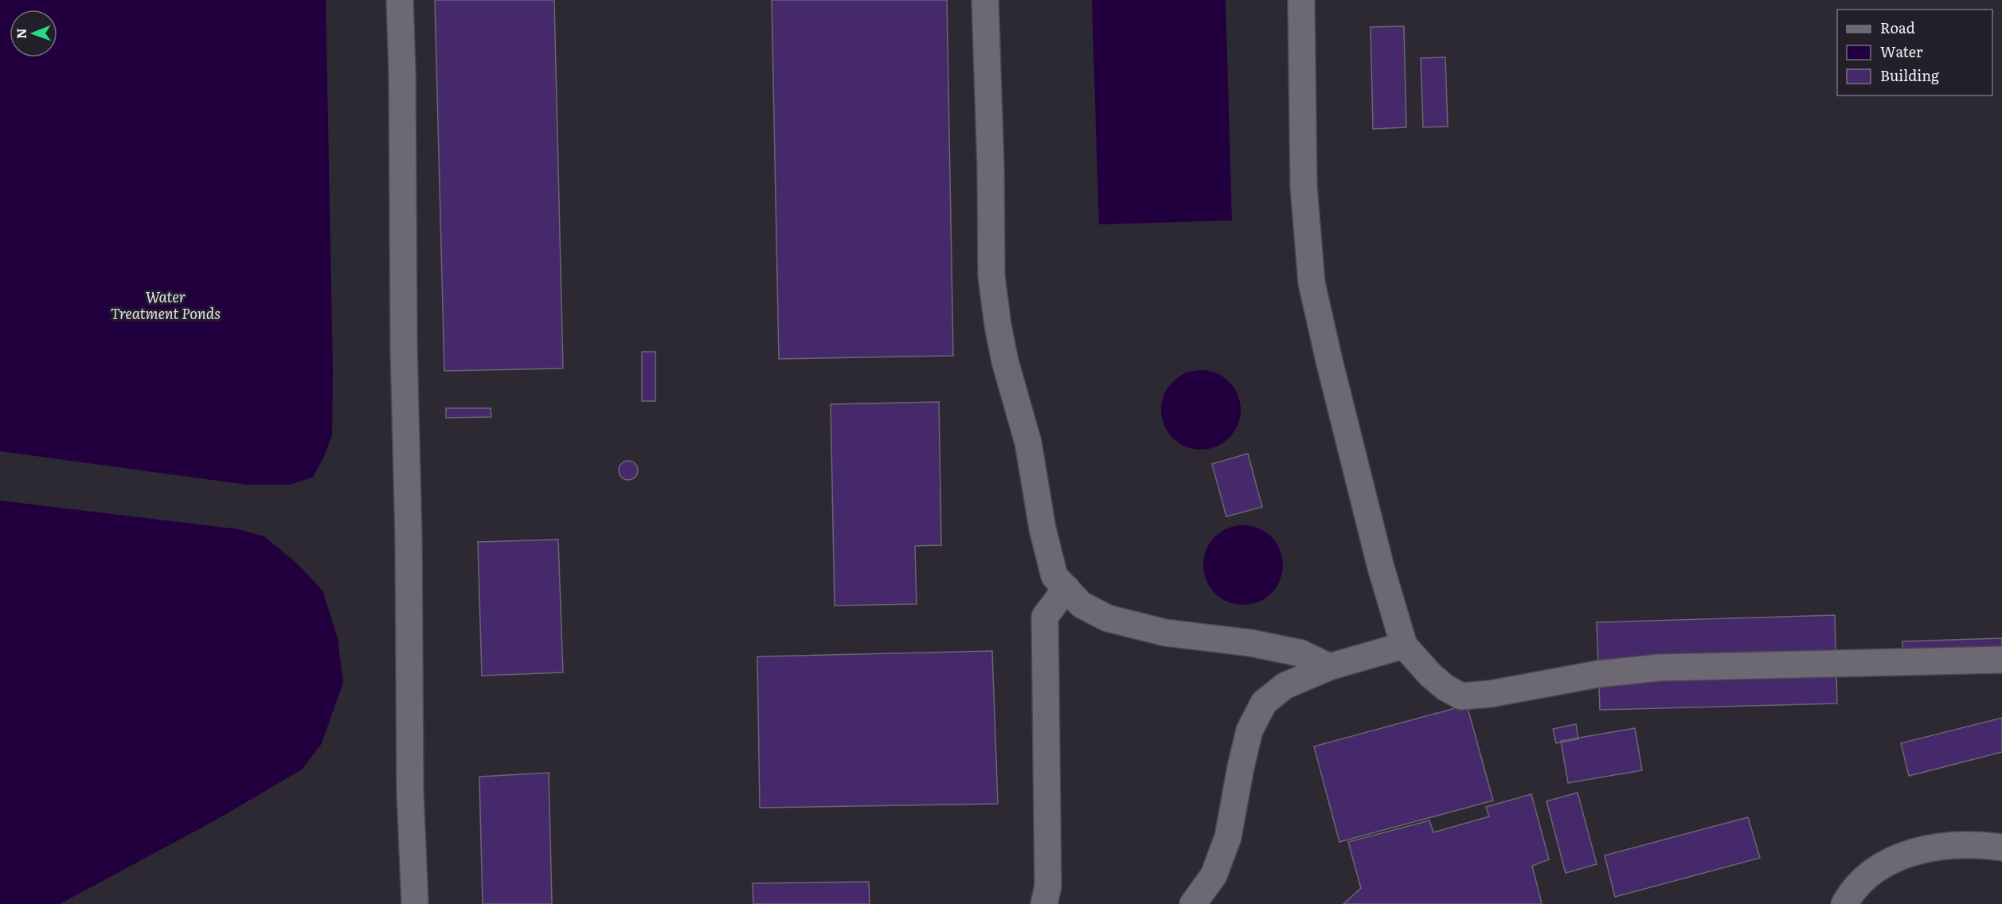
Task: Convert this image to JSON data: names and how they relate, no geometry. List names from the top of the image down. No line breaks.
{"water":["Water Treatment Ponds"],"legend":["Road","Water","Building"],"north":"left"}
